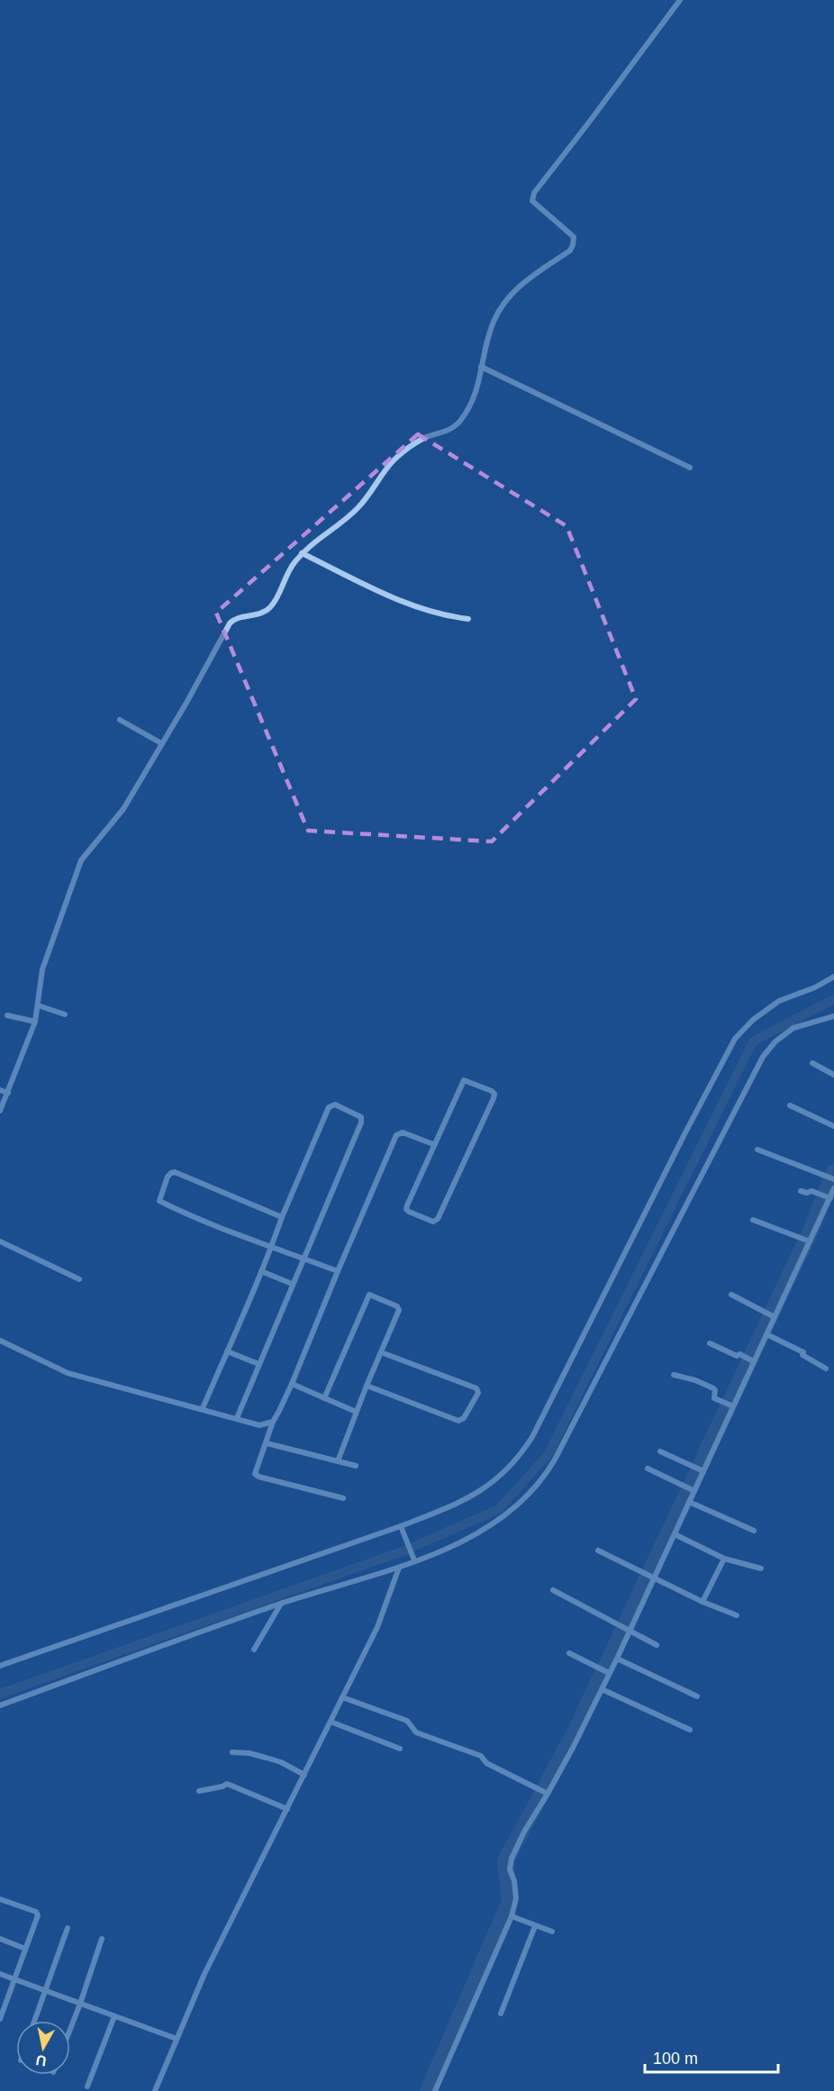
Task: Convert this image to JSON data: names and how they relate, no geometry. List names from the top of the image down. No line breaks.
{"scale_bar":"100 m","north":"bottom"}
